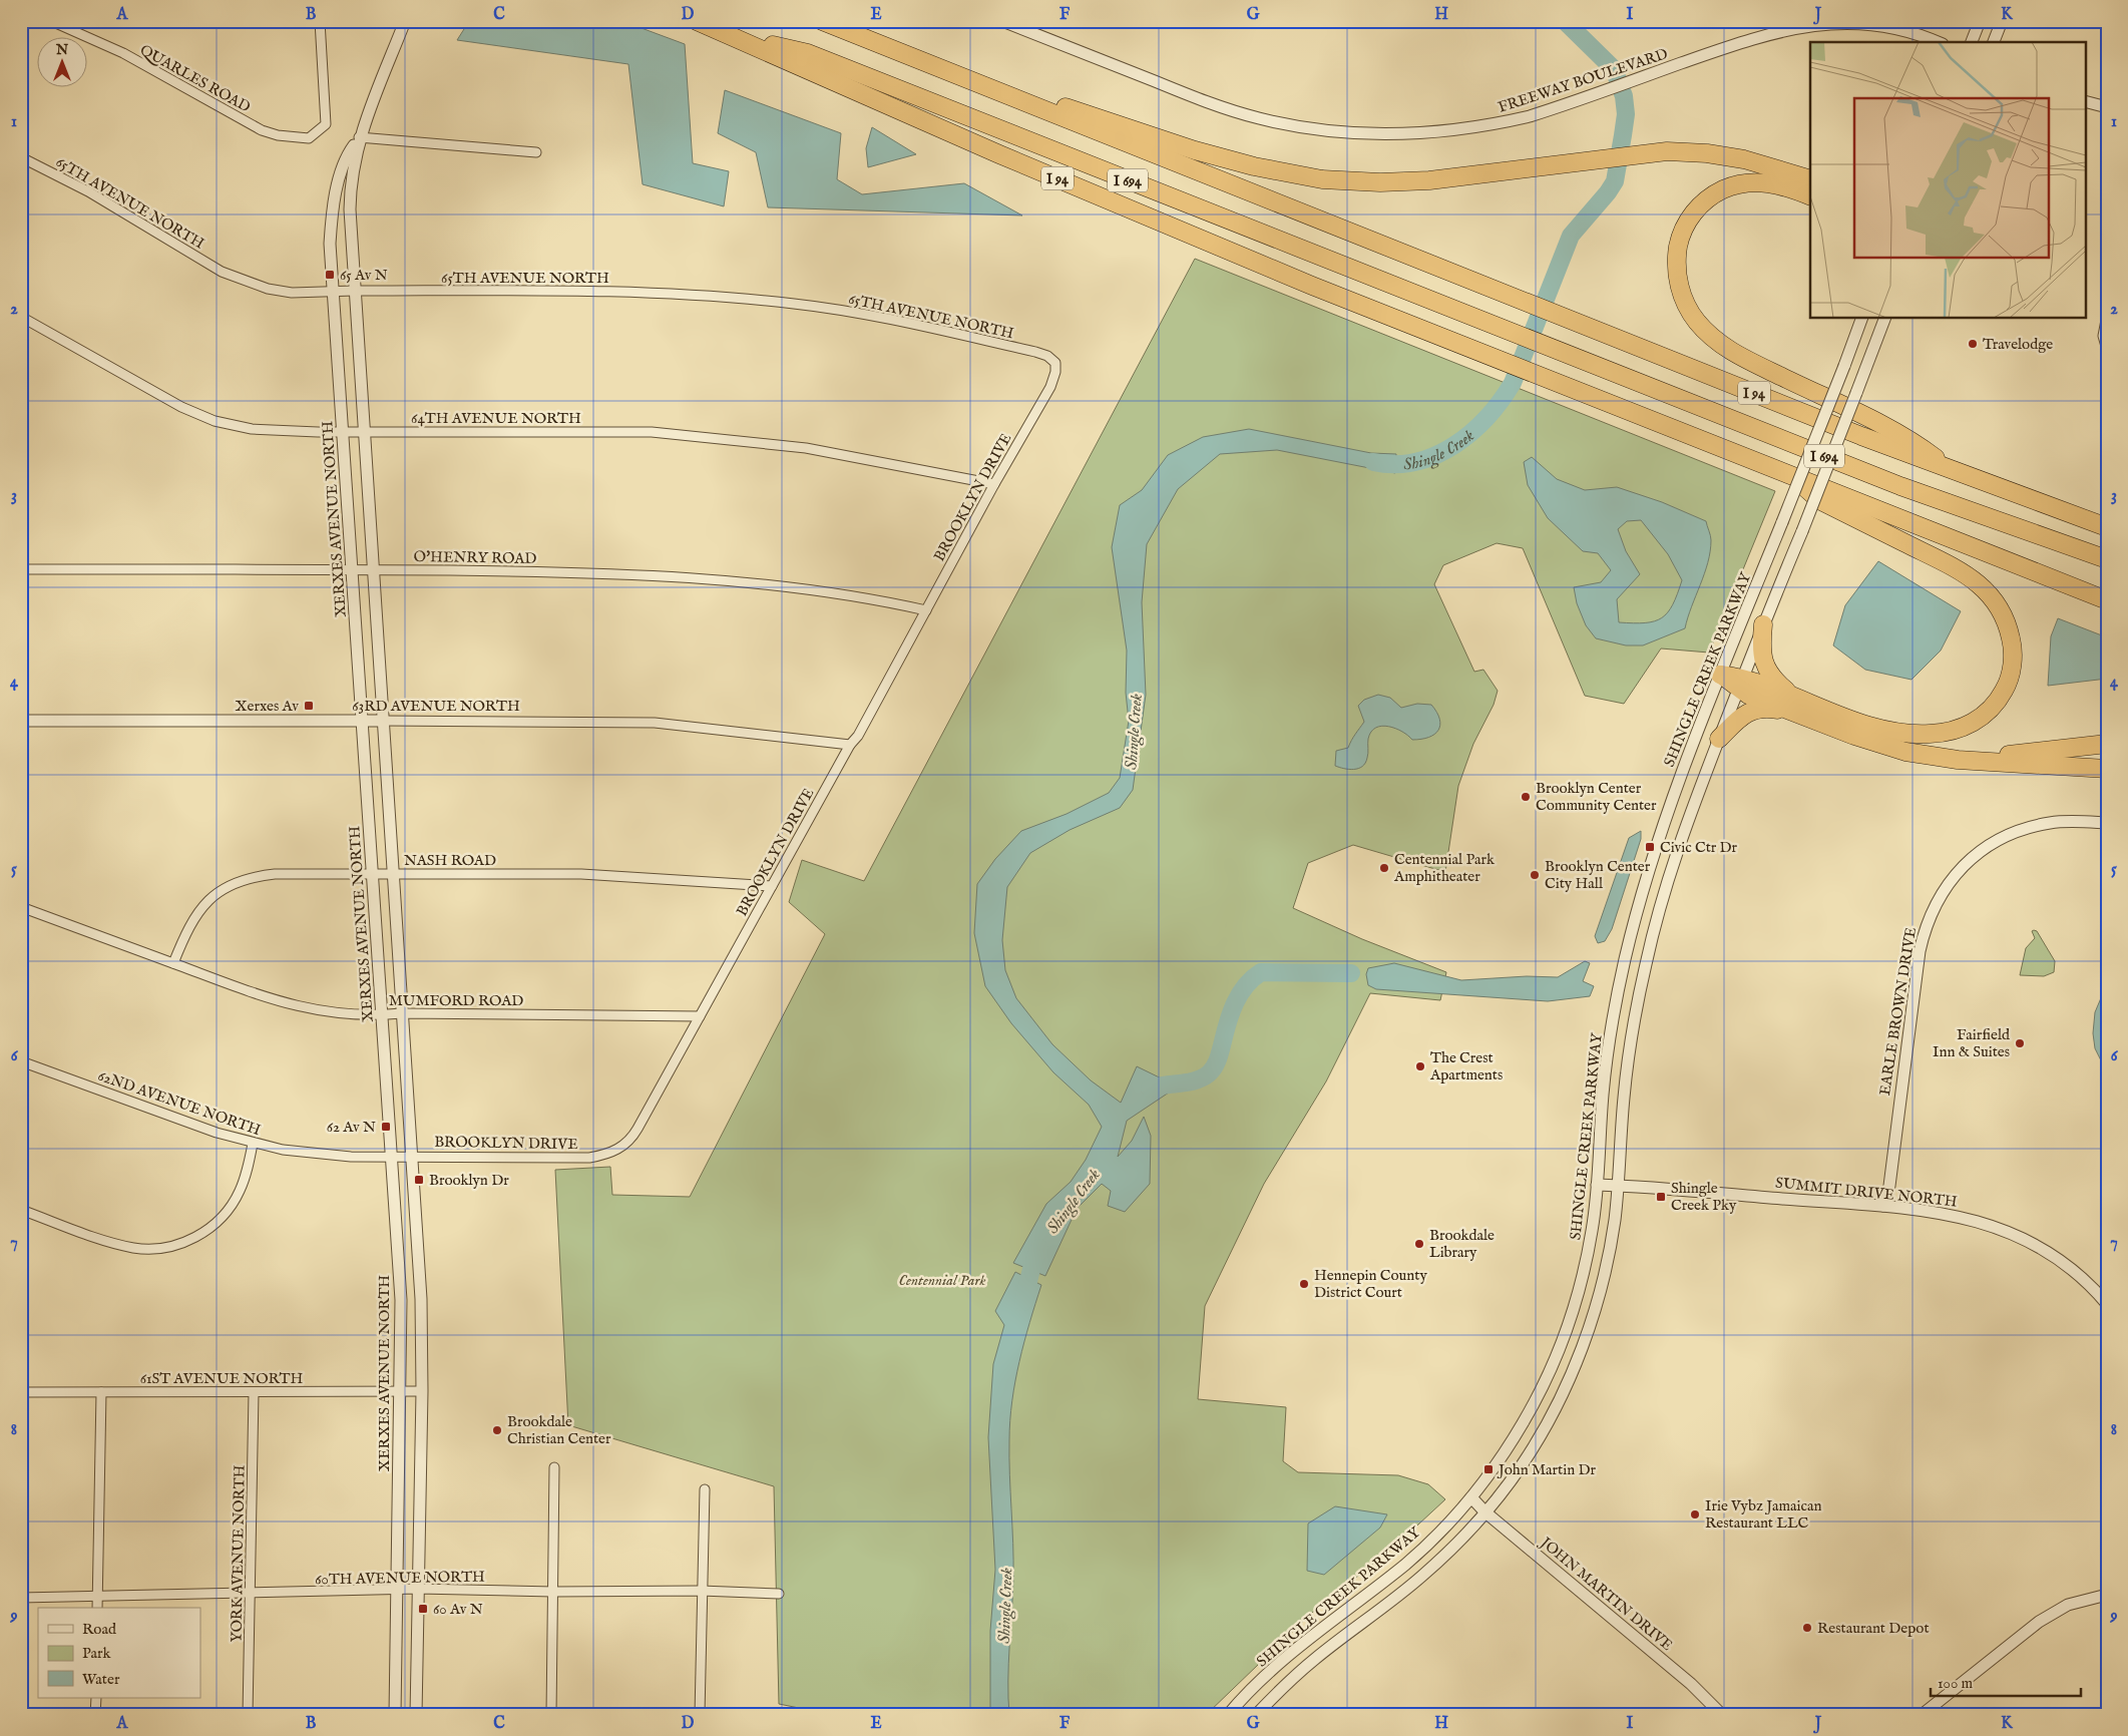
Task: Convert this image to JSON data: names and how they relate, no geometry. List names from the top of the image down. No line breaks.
{"streets":{"highway":["I 94","I 694"],"street":["QUARLES ROAD","FREEWAY BOULEVARD","65TH AVENUE NORTH","64TH AVENUE NORTH","BROOKLYN DRIVE","XERXES AVENUE NORTH","O'HENRY ROAD","SHINGLE CREEK PARKWAY","63RD AVENUE NORTH","NASH ROAD","MUMFORD ROAD","EARLE BROWN DRIVE","62ND AVENUE NORTH","SUMMIT DRIVE NORTH","61ST AVENUE NORTH","YORK AVENUE NORTH","60TH AVENUE NORTH","JOHN MARTIN DRIVE"]},"crossings":[["I 94","I 694"],["65TH AVENUE NORTH","BROOKLYN DRIVE"],["65TH AVENUE NORTH","XERXES AVENUE NORTH"],["64TH AVENUE NORTH","BROOKLYN DRIVE"],["64TH AVENUE NORTH","XERXES AVENUE NORTH"],["BROOKLYN DRIVE","XERXES AVENUE NORTH"],["BROOKLYN DRIVE","O'HENRY ROAD"],["BROOKLYN DRIVE","63RD AVENUE NORTH"],["BROOKLYN DRIVE","NASH ROAD"],["BROOKLYN DRIVE","MUMFORD ROAD"],["BROOKLYN DRIVE","62ND AVENUE NORTH"],["XERXES AVENUE NORTH","O'HENRY ROAD"],["XERXES AVENUE NORTH","63RD AVENUE NORTH"],["XERXES AVENUE NORTH","NASH ROAD"],["XERXES AVENUE NORTH","MUMFORD ROAD"],["XERXES AVENUE NORTH","62ND AVENUE NORTH"],["XERXES AVENUE NORTH","61ST AVENUE NORTH"],["XERXES AVENUE NORTH","60TH AVENUE NORTH"],["SHINGLE CREEK PARKWAY","SUMMIT DRIVE NORTH"],["SHINGLE CREEK PARKWAY","JOHN MARTIN DRIVE"],["NASH ROAD","MUMFORD ROAD"],["EARLE BROWN DRIVE","SUMMIT DRIVE NORTH"],["61ST AVENUE NORTH","YORK AVENUE NORTH"],["YORK AVENUE NORTH","60TH AVENUE NORTH"]],"water":["Shingle Creek"],"parks":["Centennial Park"],"places":{"transit":["65 Av N","Xerxes Av","Civic Ctr Dr","62 Av N","Brooklyn Dr","Shingle Creek Pky","John Martin Dr","60 Av N"],"other":["Travelodge","Brooklyn Center Community Center","Centennial Park Amphitheater","Brooklyn Center City Hall","Fairfield Inn & Suites","The Crest Apartments","Brookdale Library","Hennepin County District Court","Brookdale Christian Center","Irie Vybz Jamaican Restaurant LLC","Restaurant Depot"]},"legend":["Road","Park","Water"],"scale_bar":"100 m","north":"top","grid":{"columns":["A","B","C","D","E","F","G","H","I","J","K"],"rows":["1","2","3","4","5","6","7","8","9"]}}
